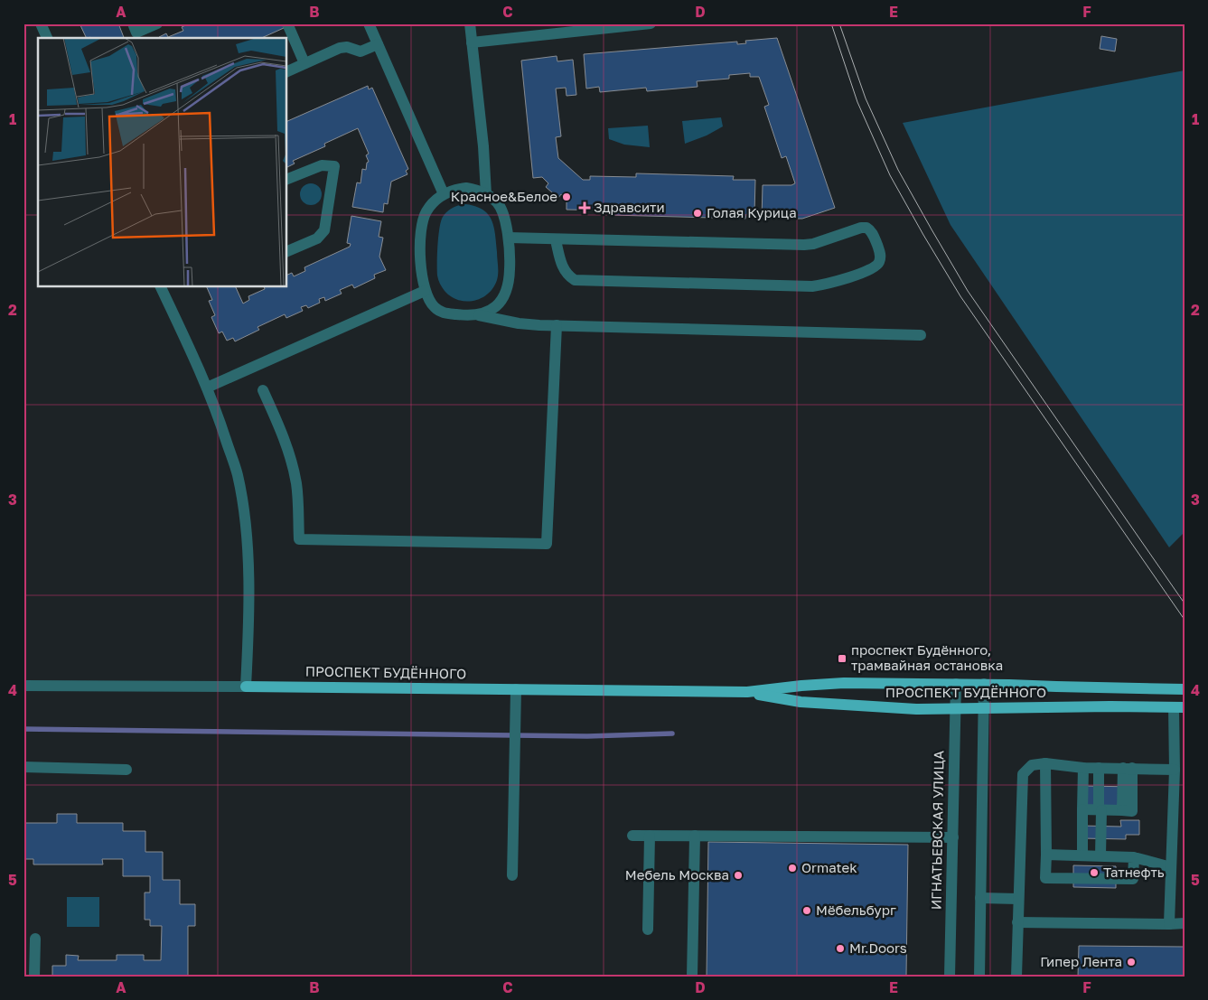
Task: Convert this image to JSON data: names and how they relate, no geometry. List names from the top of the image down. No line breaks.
{"streets":{"main road":["ПРОСПЕКТ БУДЁННОГО"],"street":["ИГНАТЬЕВСКАЯ УЛИЦА"]},"crossings":[["ПРОСПЕКТ БУДЁННОГО","ИГНАТЬЕВСКАЯ УЛИЦА"]],"places":{"other":["Красное&Белое","Голая Курица","Ormatek","Татнефть","Мебель Москва","Мёбельбург","Mr.Doors","Гипер Лента"],"health":["Здравсити"],"transit":["проспект Будённого, трамвайная остановка"]},"grid":{"columns":["A","B","C","D","E","F"],"rows":["1","2","3","4","5"]}}
